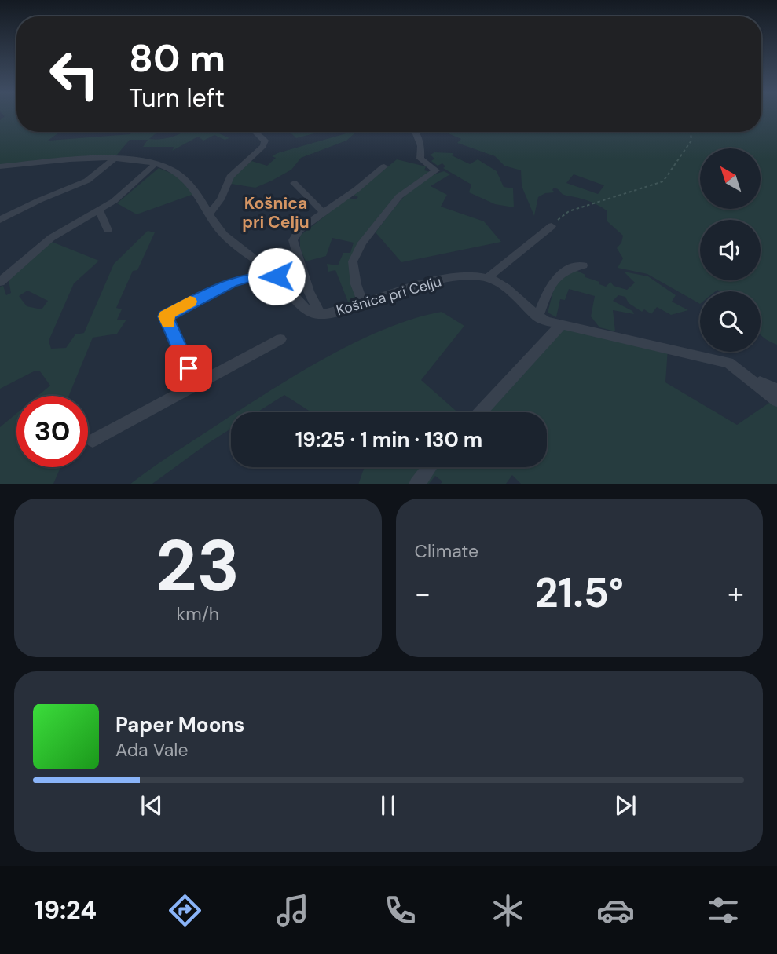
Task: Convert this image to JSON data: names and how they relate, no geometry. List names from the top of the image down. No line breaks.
{"streets":{"street":["Košnica pri Celju"]},"districts":["Košnica pri Celju"],"north":"top left","page":{"turn":["80 m","Turn left"],"limit":"30","trip":"19:25 · 1 min · 130 m","tile":[["23","km/h"],"Climate"],"heat":["−","21.5°","+"],"song":["Paper Moons","Ada Vale"],"tabs":"19:24"}}
